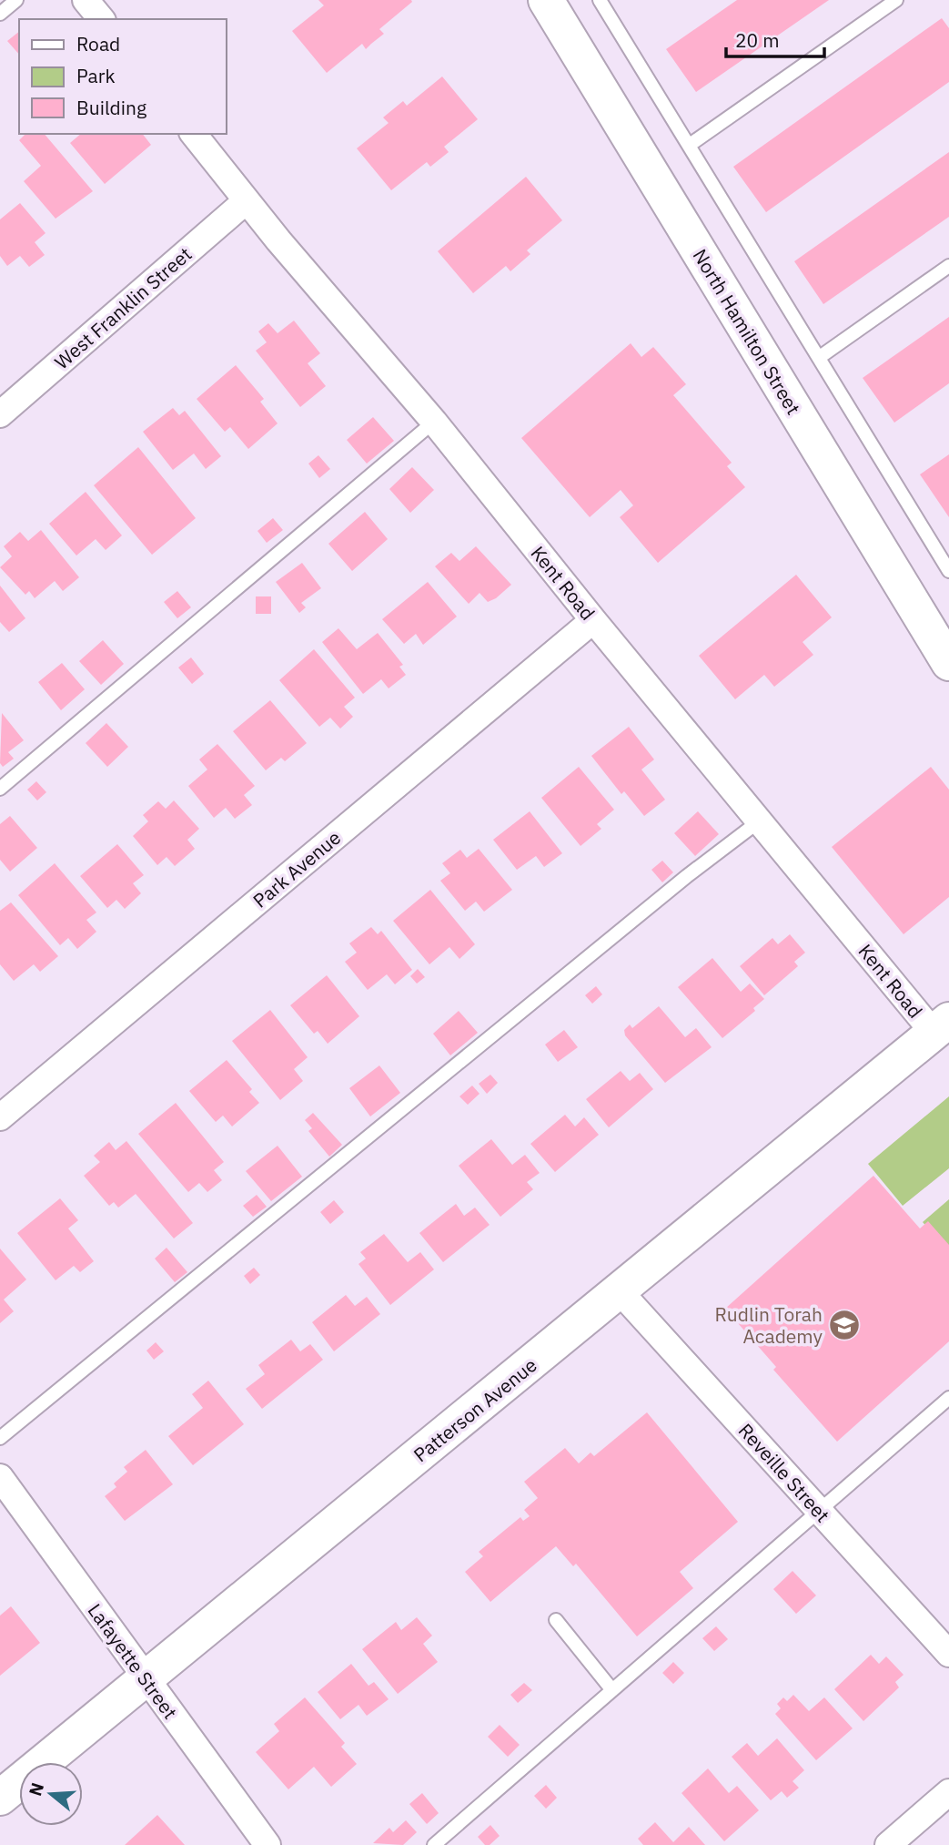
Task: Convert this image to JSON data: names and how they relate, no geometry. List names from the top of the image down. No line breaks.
{"streets":{"main road":["North Hamilton Street","Patterson Avenue"],"street":["West Franklin Street","Kent Road","Park Avenue","Reveille Street","Lafayette Street"]},"crossings":[["West Franklin Street","Kent Road"],["Kent Road","Park Avenue"],["Kent Road","Patterson Avenue"],["Patterson Avenue","Reveille Street"],["Patterson Avenue","Lafayette Street"]],"places":{"school or university":["Rudlin Torah Academy"]},"legend":["Road","Park","Building"],"scale_bar":"20 m","north":"left"}
